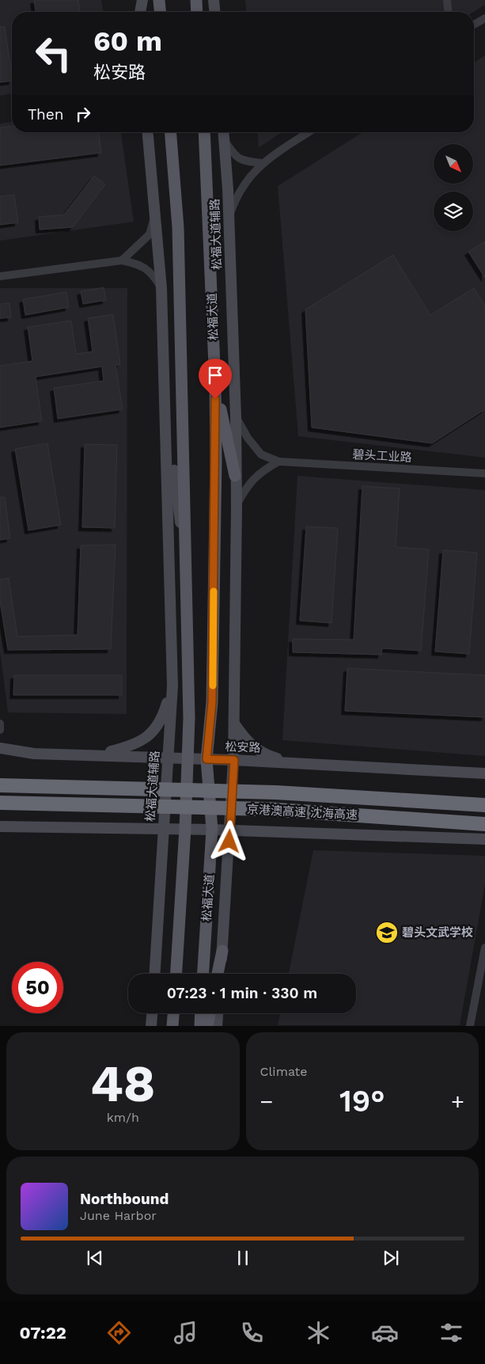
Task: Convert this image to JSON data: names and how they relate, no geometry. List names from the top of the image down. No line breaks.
{"streets":{"highway":["京港澳高速 沈海高速"],"main road":["松福大道辅路","松福大道","松安路"],"street":["碧头工业路"]},"crossings":[["松福大道辅路","松安路"],["松福大道","松安路"]],"places":{"school or university":["碧头文武学校"]},"north":"bottom right","page":{"turn":["60 m","松安路"],"then":"Then","limit":"50","trip":"07:23 · 1 min · 330 m","tile":[["48","km/h"],"Climate"],"heat":["−","19°","+"],"song":["Northbound","June Harbor"],"tabs":"07:22"}}
